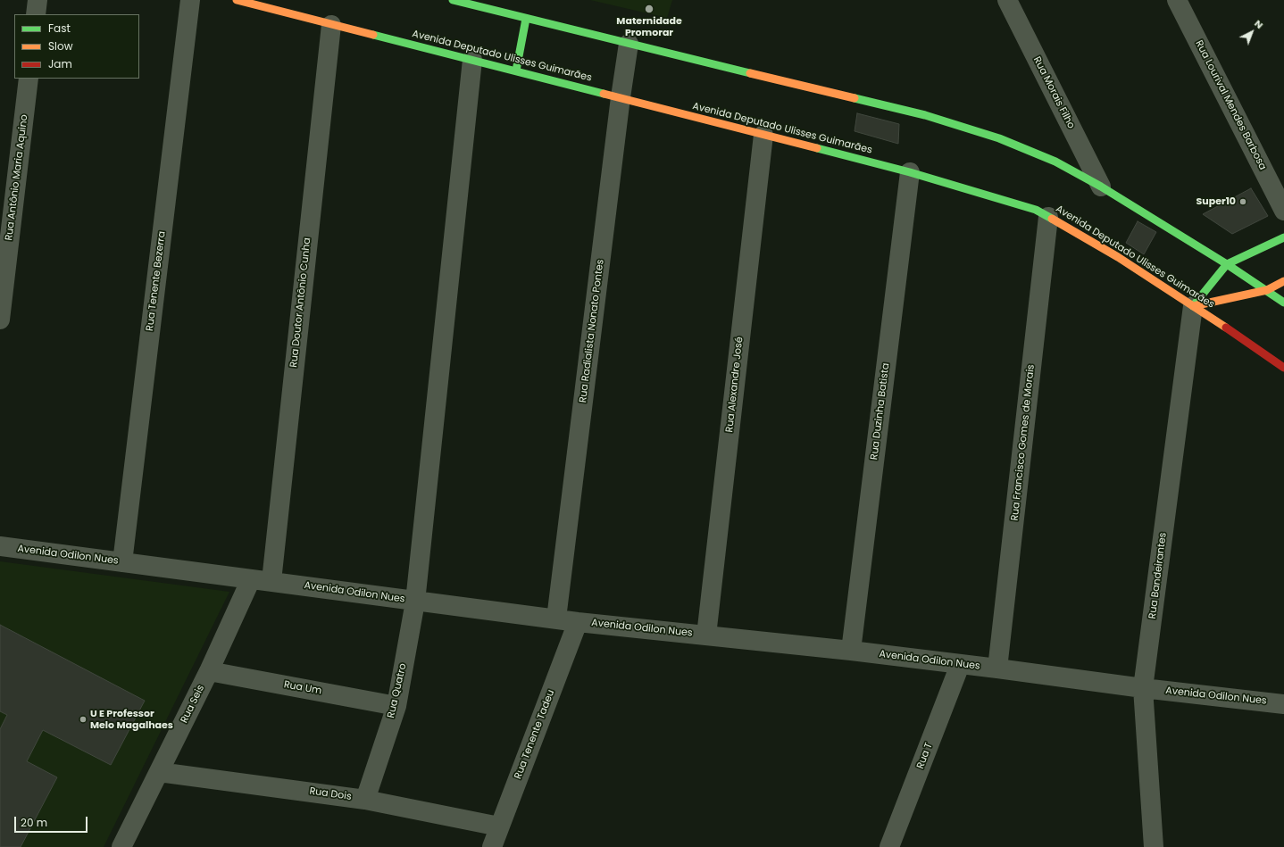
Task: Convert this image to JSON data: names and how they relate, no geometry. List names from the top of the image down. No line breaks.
{"streets":{"street":["Avenida Deputado Ulisses Guimarães","Rua Morais Filho","Rua Lourival Mendes Barbosa","Rua Antônio Maria Aquino","Rua Tenente Bezerra","Rua Doutor Antônio Cunha","Rua Radialista Nonato Pontes","Rua Alexandre José","Rua Duzinha Batista","Rua Francisco Gomes de Morais","Avenida Odilon Nues","Rua Bandeirantes","Rua Um","Rua Quatro","Rua Seis","Rua Tenente Tadeu","Rua T","Rua Dois"]},"crossings":[["Avenida Deputado Ulisses Guimarães","Rua Doutor Antônio Cunha"],["Avenida Deputado Ulisses Guimarães","Rua Radialista Nonato Pontes"],["Avenida Deputado Ulisses Guimarães","Rua Alexandre José"],["Avenida Deputado Ulisses Guimarães","Rua Duzinha Batista"],["Avenida Deputado Ulisses Guimarães","Rua Francisco Gomes de Morais"],["Avenida Deputado Ulisses Guimarães","Rua Bandeirantes"],["Rua Tenente Bezerra","Avenida Odilon Nues"],["Rua Doutor Antônio Cunha","Avenida Odilon Nues"],["Rua Radialista Nonato Pontes","Avenida Odilon Nues"],["Rua Alexandre José","Avenida Odilon Nues"],["Rua Duzinha Batista","Avenida Odilon Nues"],["Rua Francisco Gomes de Morais","Avenida Odilon Nues"],["Avenida Odilon Nues","Rua Bandeirantes"],["Avenida Odilon Nues","Rua Quatro"],["Avenida Odilon Nues","Rua Seis"],["Avenida Odilon Nues","Rua Tenente Tadeu"],["Avenida Odilon Nues","Rua T"],["Rua Um","Rua Quatro"],["Rua Um","Rua Seis"],["Rua Quatro","Rua Dois"],["Rua Seis","Rua Dois"],["Rua Tenente Tadeu","Rua Dois"]],"places":["Maternidade Promorar","Super10","U E Professor Melo Magalhaes"],"legend":["Fast","Slow","Jam"],"scale_bar":"20 m","north":"top right"}
